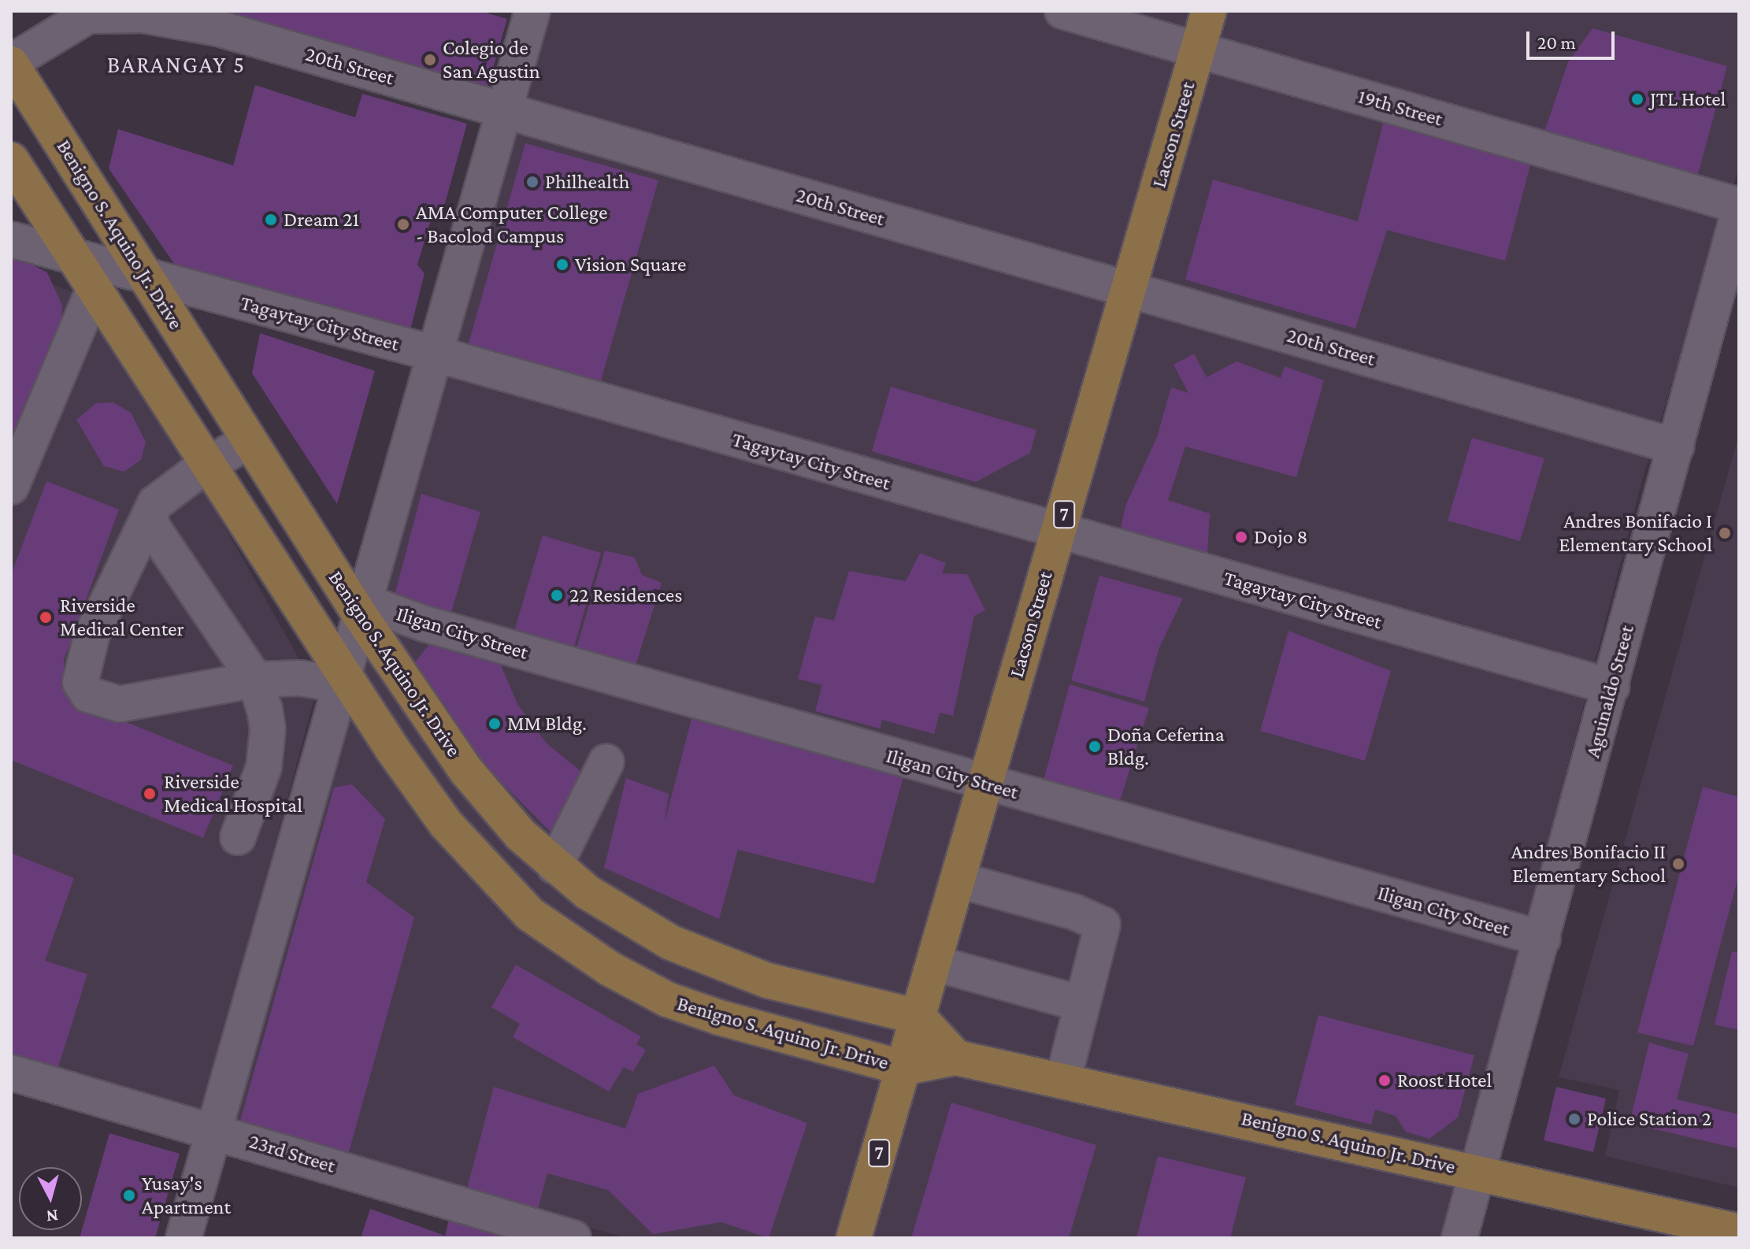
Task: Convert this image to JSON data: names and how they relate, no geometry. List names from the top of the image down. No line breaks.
{"streets":{"main road":["Lacson Street","Benigno S. Aquino Jr. Drive","7"],"street":["20th Street","19th Street","Tagaytay City Street","Iligan City Street","Aguinaldo Street","23rd Street"]},"crossings":[["20th Street","Lacson Street"],["20th Street","Benigno S. Aquino Jr. Drive"],["20th Street","Aguinaldo Street"],["19th Street","Lacson Street"],["Lacson Street","Benigno S. Aquino Jr. Drive"],["Lacson Street","Tagaytay City Street"],["Lacson Street","Iligan City Street"],["Benigno S. Aquino Jr. Drive","Tagaytay City Street"],["Benigno S. Aquino Jr. Drive","Iligan City Street"],["Benigno S. Aquino Jr. Drive","Aguinaldo Street"],["Tagaytay City Street","Aguinaldo Street"],["Iligan City Street","Aguinaldo Street"]],"districts":["BARANGAY 5"],"places":["Colegio de San Agustin","JTL Hotel","Philhealth","Dream 21","AMA Computer College - Bacolod Campus","Vision Square","Andres Bonifacio I Elementary School","Dojo 8","22 Residences","Riverside Medical Center","MM Bldg.","Doña Ceferina Bldg.","Riverside Medical Hospital","Andres Bonifacio II Elementary School","Roost Hotel","Police Station 2","Yusay's Apartment"],"scale_bar":"20 m","north":"bottom"}
